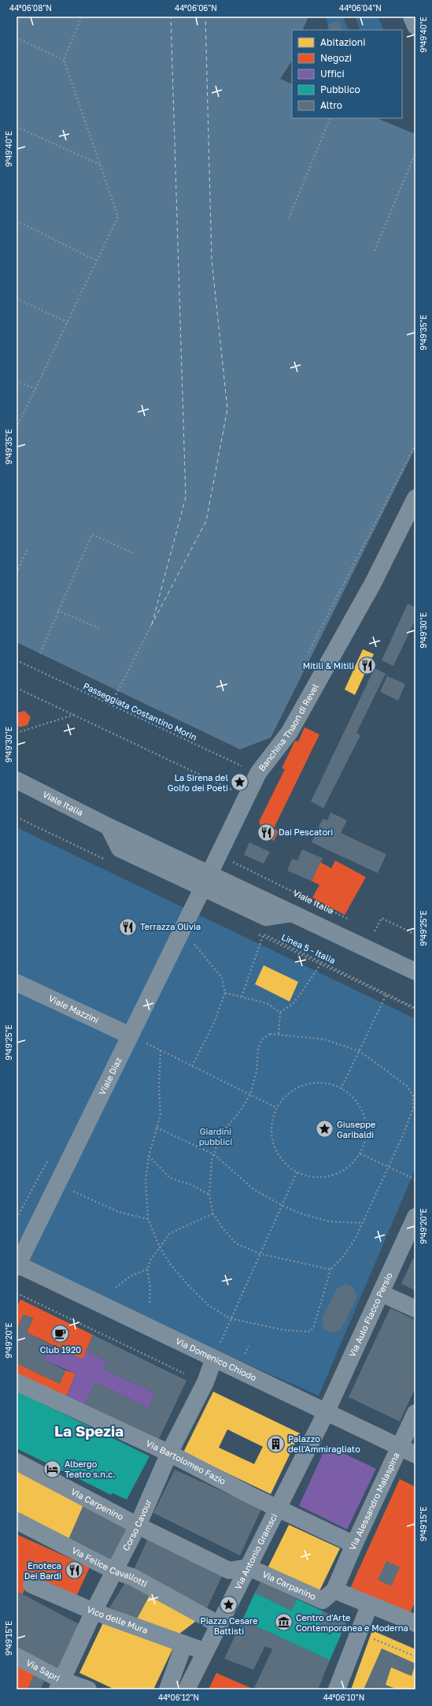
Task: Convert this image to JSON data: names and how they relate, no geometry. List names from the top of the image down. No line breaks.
{"streets":{"main road":["Viale Italia"],"street":["Banchina Thaon di Revel","Viale Mazzini","Viale Diaz","Via Aulo Flacco Persio","Via Domenico Chiodo","Via Bartolomeo Fazio","Via Alessandro Malaspina","Via Carpenino","Corso Cavour","Via Antonio Gramsci","Via Felice Cavallotti","Via Carpanino","Vico delle Mura","Via Sapri"],"path":["Passeggiata Costantino Morin","Linea 5 - Italia"]},"crossings":[["Passeggiata Costantino Morin","Banchina Thaon di Revel"],["Banchina Thaon di Revel","Viale Italia"],["Banchina Thaon di Revel","Viale Diaz"],["Viale Italia","Viale Diaz"],["Viale Mazzini","Viale Diaz"],["Viale Diaz","Via Domenico Chiodo"],["Via Aulo Flacco Persio","Via Domenico Chiodo"],["Via Aulo Flacco Persio","Via Antonio Gramsci"],["Via Domenico Chiodo","Via Alessandro Malaspina"],["Via Domenico Chiodo","Corso Cavour"],["Via Domenico Chiodo","Via Antonio Gramsci"],["Via Bartolomeo Fazio","Via Alessandro Malaspina"],["Via Bartolomeo Fazio","Corso Cavour"],["Via Bartolomeo Fazio","Via Antonio Gramsci"],["Via Alessandro Malaspina","Via Carpanino"],["Via Carpenino","Corso Cavour"],["Via Carpenino","Via Antonio Gramsci"],["Via Carpenino","Via Carpanino"],["Corso Cavour","Via Felice Cavallotti"],["Corso Cavour","Vico delle Mura"],["Corso Cavour","Via Sapri"],["Via Antonio Gramsci","Via Felice Cavallotti"],["Via Antonio Gramsci","Via Carpanino"],["Via Antonio Gramsci","Vico delle Mura"]],"districts":["La Spezia"],"parks":["Giardini pubblici"],"places":{"restaurant":["Mitili & Mitili","Dai Pescatori","Terrazza Olivia","Enoteca Dei Bardi"],"place":["La Sirena del Golfo dei Poeti","Giuseppe Garibaldi","Piazza Cesare Battisti"],"cafe":["Club 1920"],"building":["Palazzo dell'Ammiragliato"],"hotel":["Albergo Teatro s.n.c."],"museum":["Centro d'Arte Contemporanea e Moderna"]},"legend":["Abitazioni","Negozi","Uffici","Pubblico","Altro"],"coordinates":["44°06'08\"N","44°06'06\"N","44°06'04\"N","9°49'40\"E","9°49'35\"E","9°49'30\"E","9°49'25\"E","9°49'20\"E","9°49'15\"E","44°06'12\"N","44°06'10\"N"]}
